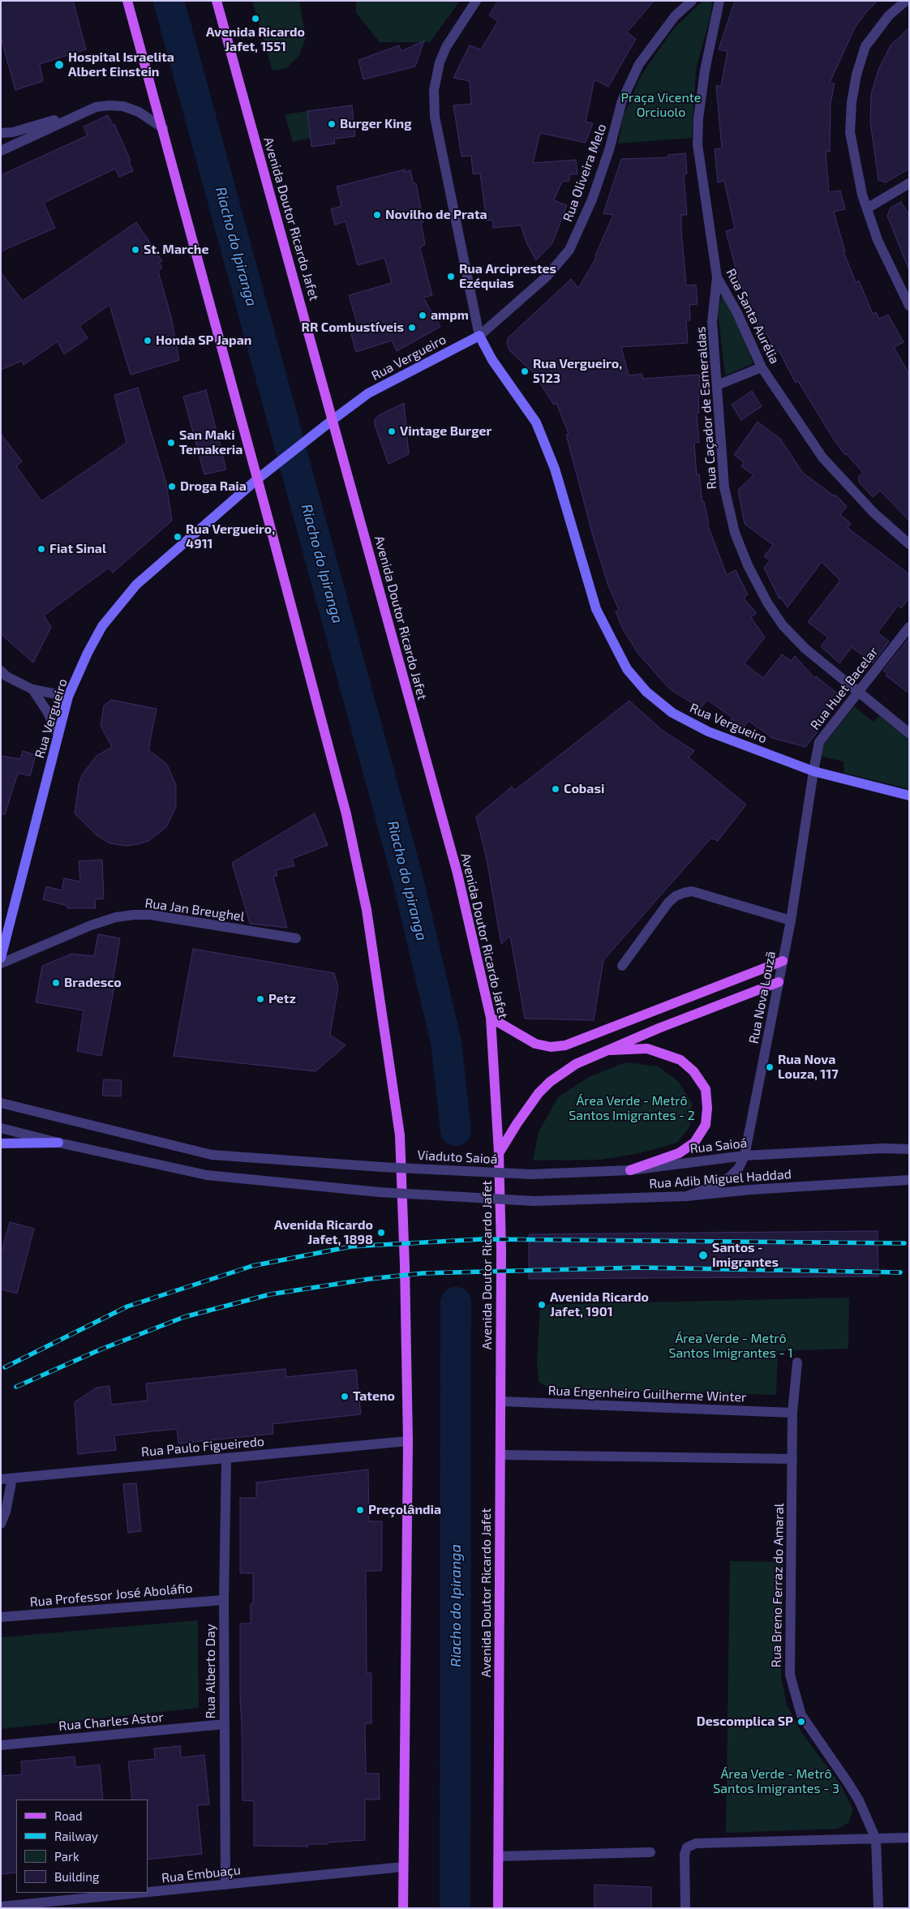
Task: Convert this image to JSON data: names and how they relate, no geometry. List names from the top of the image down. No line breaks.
{"streets":{"main road":["Avenida Doutor Ricardo Jafet","Rua Vergueiro"],"street":["Rua Oliveira Melo","Rua Santa Aurélia","Rua Caçador de Esmeraldas","Rua Huet Bacelar","Rua Jan Breughel","Rua Nova Louzã","Rua Saioá","Viaduto Saioá","Rua Adib Miguel Haddad","Rua Engenheiro Guilherme Winter","Rua Paulo Figueiredo","Rua Breno Ferraz do Amaral","Rua Professor José Aboláfio","Rua Alberto Day","Rua Charles Astor","Rua Embuaçu"]},"crossings":[["Rua Oliveira Melo","Rua Vergueiro"],["Avenida Doutor Ricardo Jafet","Rua Vergueiro"],["Avenida Doutor Ricardo Jafet","Rua Engenheiro Guilherme Winter"],["Rua Santa Aurélia","Rua Caçador de Esmeraldas"],["Rua Vergueiro","Rua Huet Bacelar"],["Rua Vergueiro","Rua Nova Louzã"],["Rua Caçador de Esmeraldas","Rua Huet Bacelar"],["Rua Huet Bacelar","Rua Nova Louzã"],["Rua Nova Louzã","Rua Saioá"],["Rua Nova Louzã","Rua Adib Miguel Haddad"],["Rua Saioá","Viaduto Saioá"],["Rua Engenheiro Guilherme Winter","Rua Breno Ferraz do Amaral"],["Rua Paulo Figueiredo","Rua Alberto Day"],["Rua Professor José Aboláfio","Rua Alberto Day"],["Rua Alberto Day","Rua Charles Astor"],["Rua Alberto Day","Rua Embuaçu"]],"water":["Riacho do Ipiranga"],"parks":["Praça Vicente Orciuolo","Área Verde - Metrô Santos Imigrantes - 2","Área Verde - Metrô Santos Imigrantes - 1","Área Verde - Metrô Santos Imigrantes - 3"],"places":["Avenida Ricardo Jafet, 1551","Hospital Israelita Albert Einstein","Burger King","Novilho de Prata","St. Marche","Rua Arciprestes Ezéquias","ampm","RR Combustíveis","Honda SP Japan","Rua Vergueiro, 5123","Vintage Burger","San Maki Temakeria","Droga Raia","Rua Vergueiro, 4911","Fiat Sinal","Cobasi","Bradesco","Petz","Rua Nova Louza, 117","Avenida Ricardo Jafet, 1898","Santos - Imigrantes","Avenida Ricardo Jafet, 1901","Tateno","Preçolândia","Descomplica SP"],"legend":["Road","Railway","Park","Building"]}
